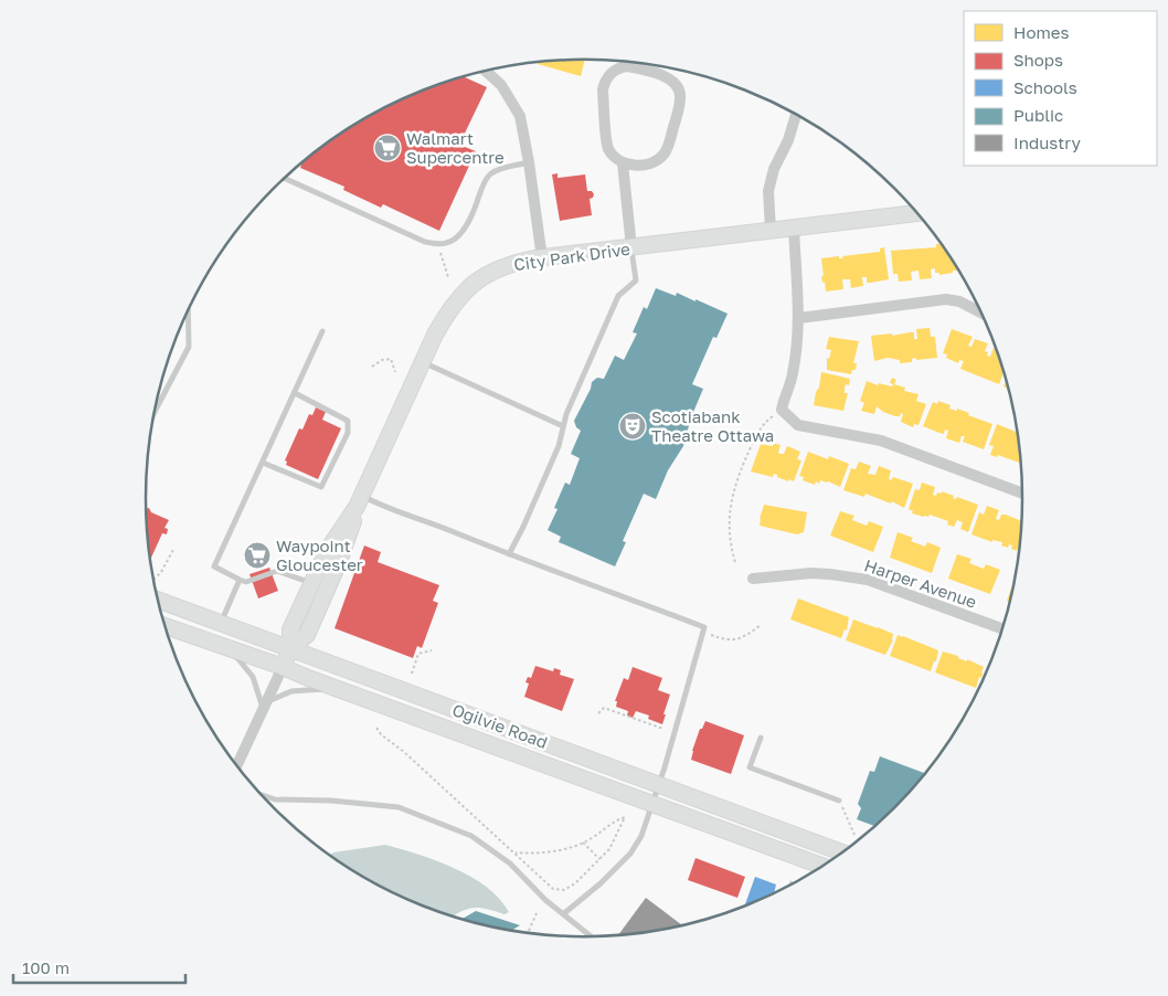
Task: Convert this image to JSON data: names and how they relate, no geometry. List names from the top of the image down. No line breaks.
{"streets":{"main road":["City Park Drive","Ogilvie Road"],"street":["Harper Avenue"]},"crossings":[["City Park Drive","Ogilvie Road"]],"places":{"supermarket":["Walmart Supercentre","Waypoint Gloucester"],"theatre":["Scotiabank Theatre Ottawa"]},"legend":["Homes","Shops","Schools","Public","Industry"],"scale_bar":"100 m"}
